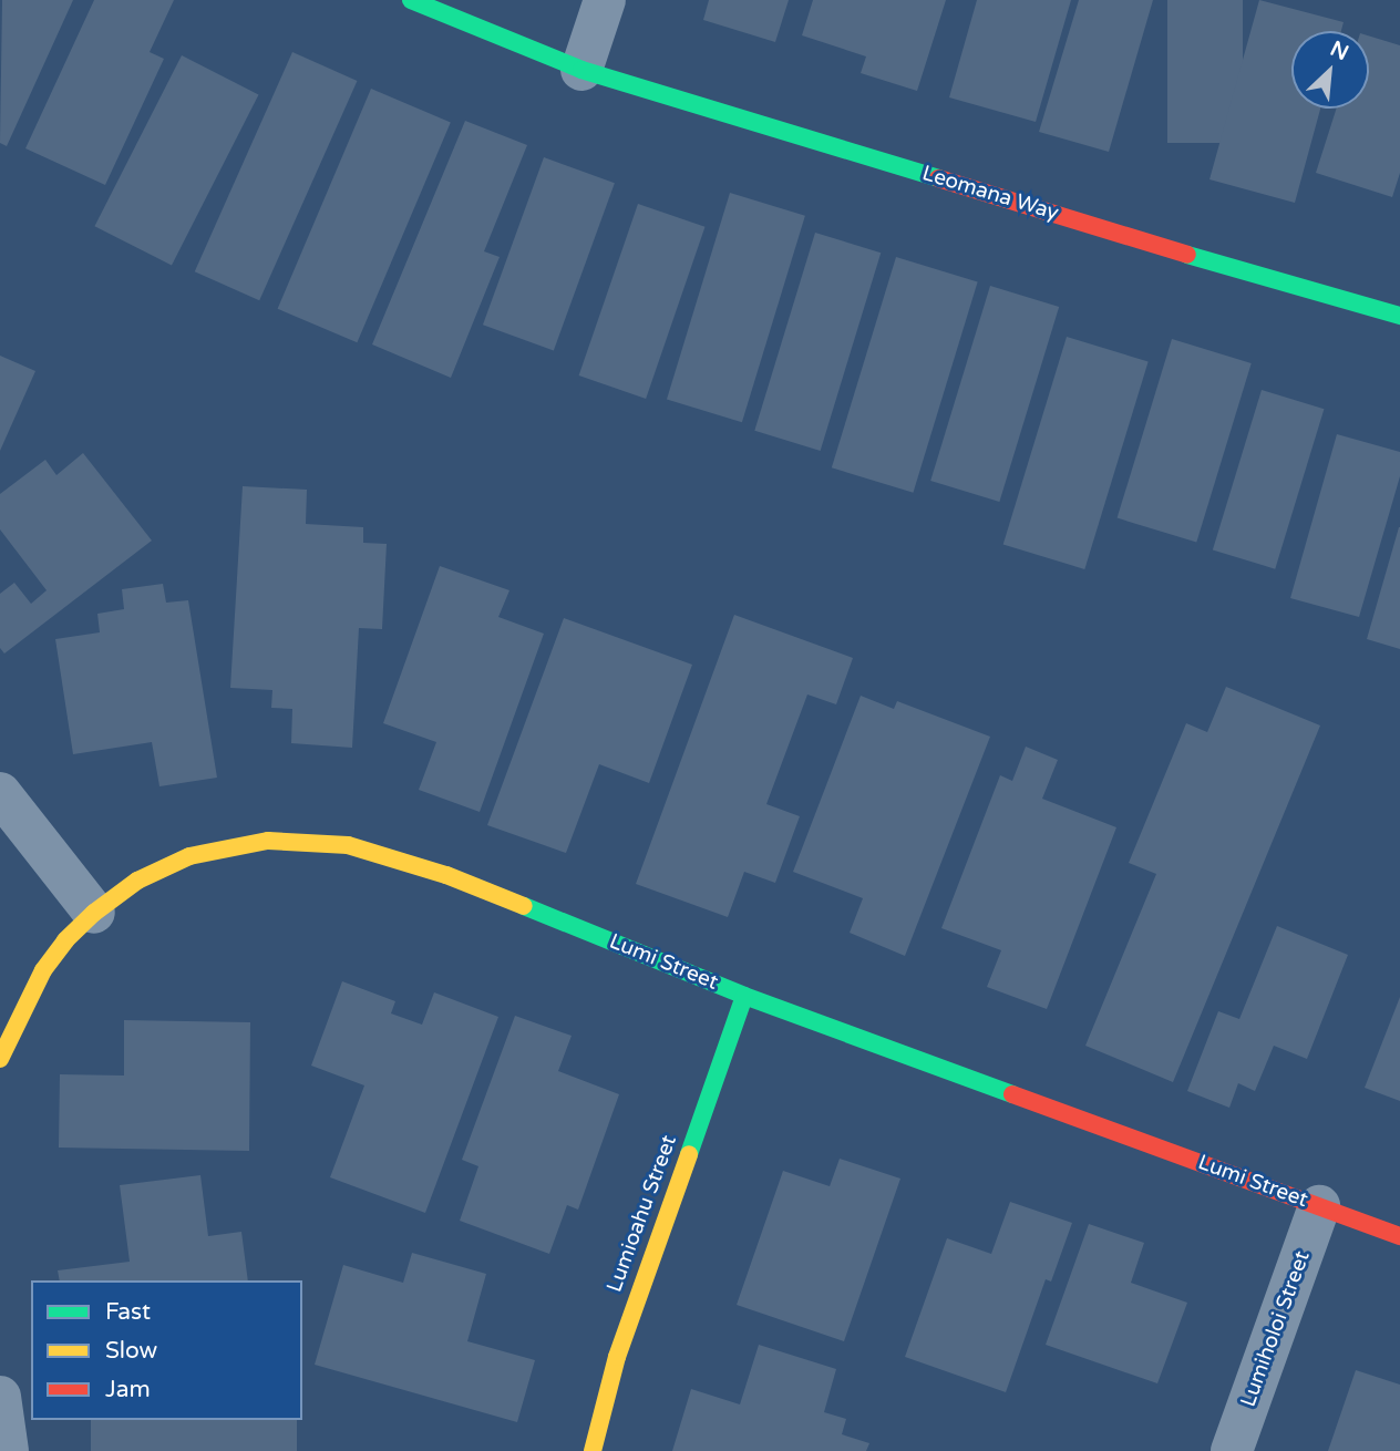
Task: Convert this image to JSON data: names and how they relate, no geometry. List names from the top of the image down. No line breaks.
{"streets":{"street":["Leomana Way","Lumi Street","Lumioahu Street","Lumiholoi Street"]},"crossings":[["Lumi Street","Lumioahu Street"],["Lumi Street","Lumiholoi Street"]],"legend":["Fast","Slow","Jam"],"north":"top right"}
